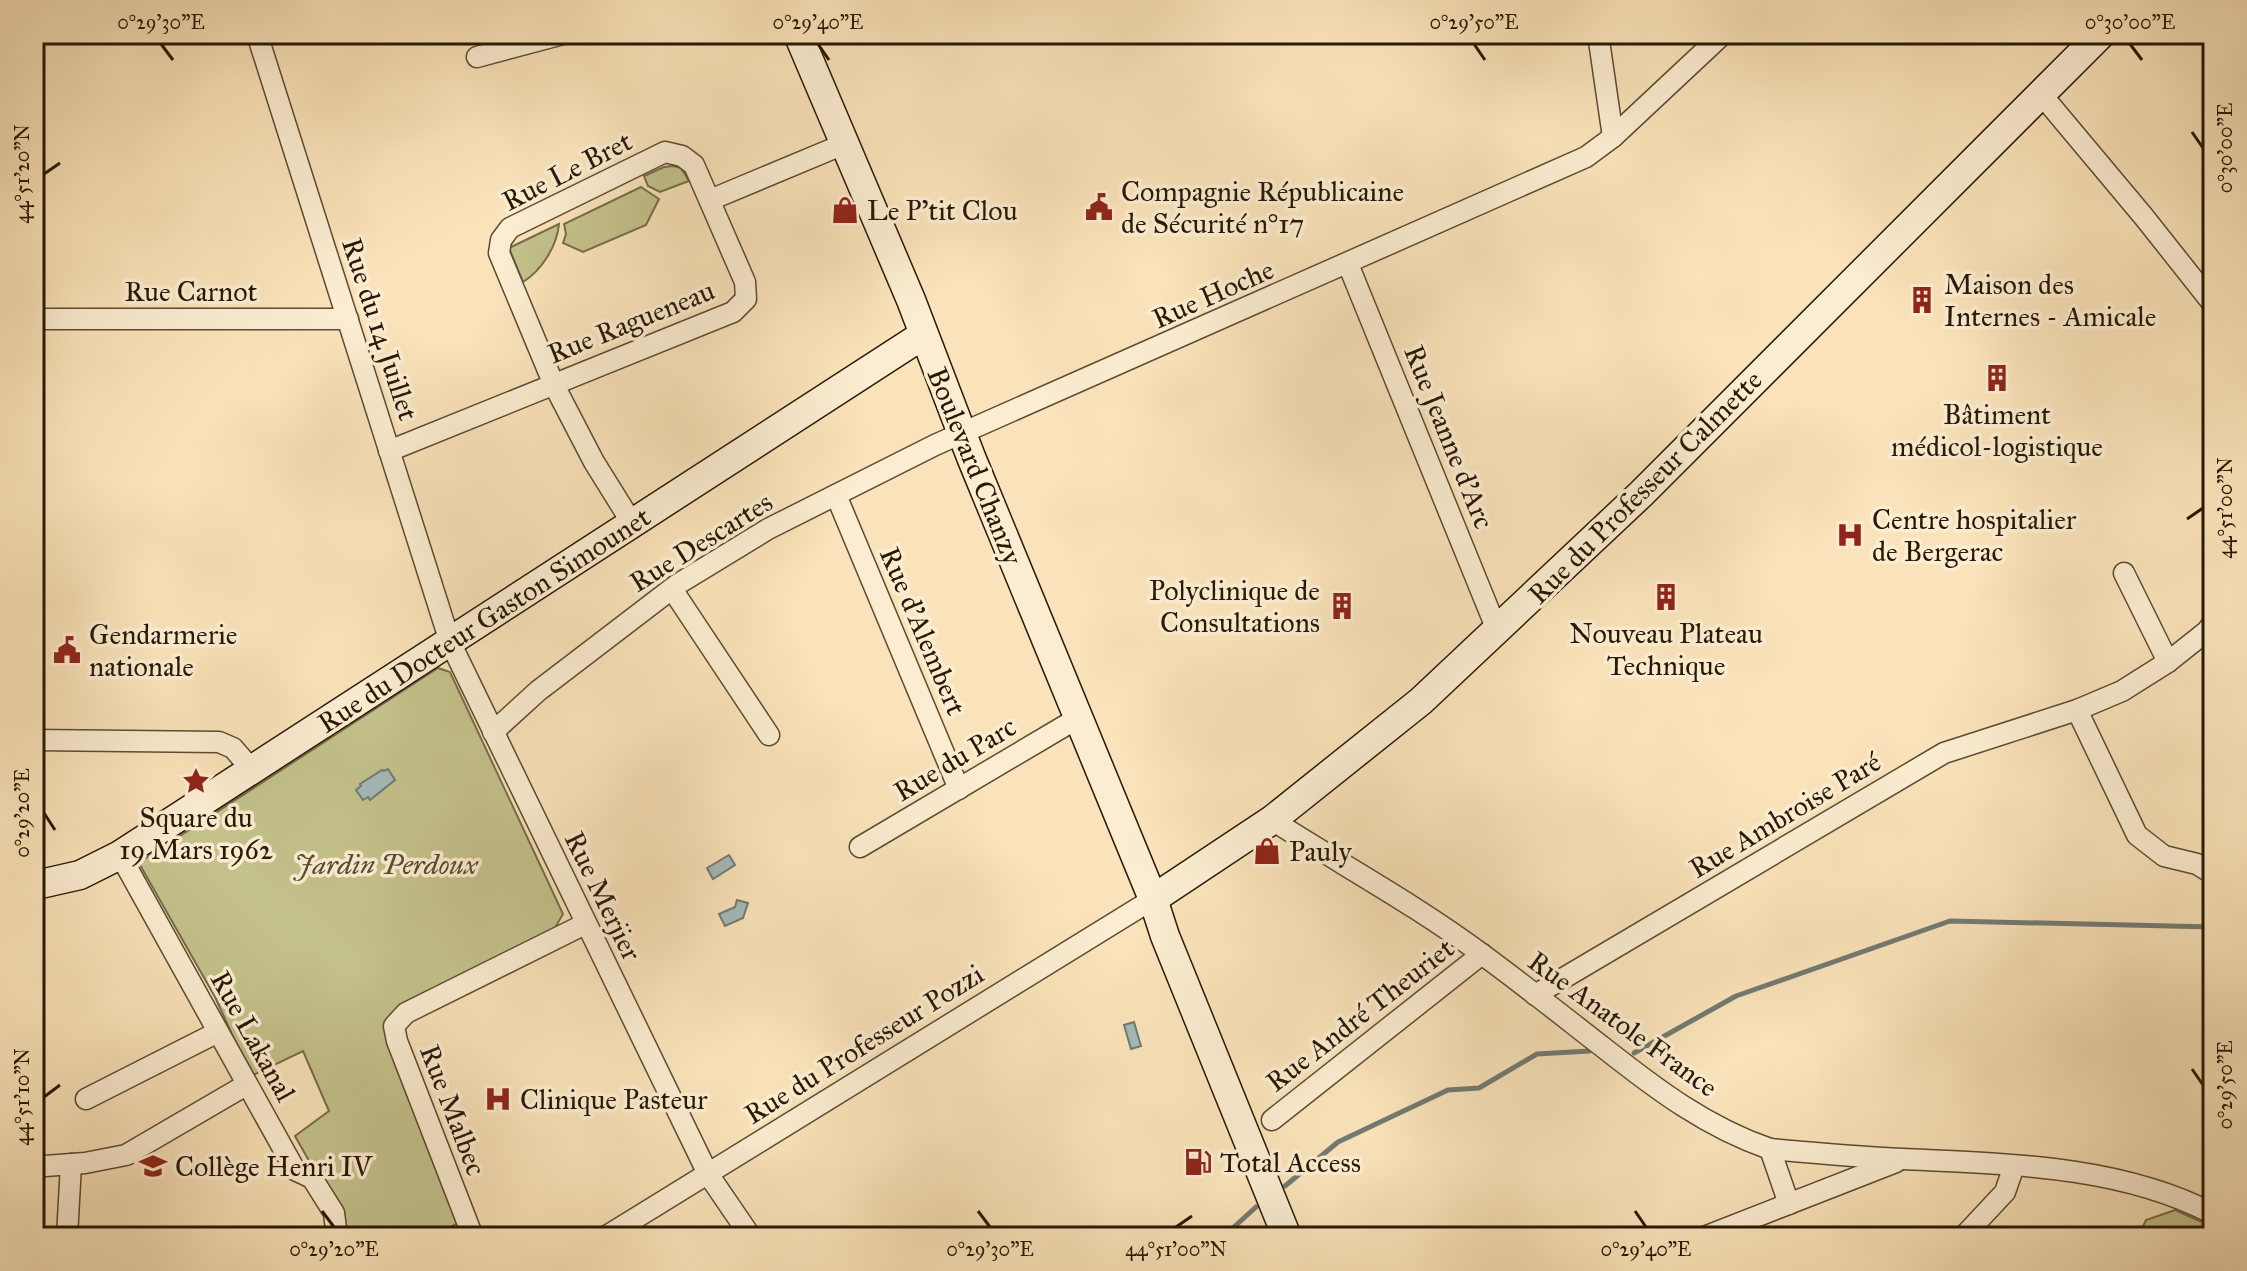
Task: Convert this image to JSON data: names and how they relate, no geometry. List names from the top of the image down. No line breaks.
{"streets":{"main road":["Boulevard Chanzy","Rue du Professeur Calmette","Rue du Docteur Gaston Simounet"],"street":["Rue Le Bret","Rue Carnot","Rue Hoche","Rue Ragueneau","Rue du 14 Juillet","Rue Jeanne d'Arc","Rue Descartes","Rue d'Alembert","Rue du Parc","Rue Ambroise Paré","Rue Merjier","Rue André Theuriet","Rue Anatole France","Rue Lakanal","Rue du Professeur Pozzi","Rue Malbec"]},"crossings":[["Rue Le Bret","Rue Ragueneau"],["Rue Le Bret","Rue du Docteur Gaston Simounet"],["Rue Carnot","Rue du 14 Juillet"],["Rue Hoche","Rue Jeanne d'Arc"],["Rue Hoche","Boulevard Chanzy"],["Rue Hoche","Rue Descartes"],["Rue Ragueneau","Rue du 14 Juillet"],["Rue du 14 Juillet","Rue du Docteur Gaston Simounet"],["Rue du 14 Juillet","Rue Merjier"],["Rue Jeanne d'Arc","Rue du Professeur Calmette"],["Boulevard Chanzy","Rue du Professeur Calmette"],["Boulevard Chanzy","Rue Descartes"],["Boulevard Chanzy","Rue du Docteur Gaston Simounet"],["Boulevard Chanzy","Rue du Parc"],["Boulevard Chanzy","Rue du Professeur Pozzi"],["Rue du Professeur Calmette","Rue Anatole France"],["Rue du Professeur Calmette","Rue du Professeur Pozzi"],["Rue Descartes","Rue d'Alembert"],["Rue Descartes","Rue Merjier"],["Rue du Docteur Gaston Simounet","Rue Merjier"],["Rue du Docteur Gaston Simounet","Rue Lakanal"],["Rue d'Alembert","Rue du Parc"],["Rue Ambroise Paré","Rue Anatole France"],["Rue Merjier","Rue du Professeur Pozzi"],["Rue Merjier","Rue Malbec"],["Rue André Theuriet","Rue Anatole France"]],"parks":["Jardin Perdoux"],"places":{"public building":["Compagnie Républicaine de Sécurité n°17","Gendarmerie nationale"],"shop":["Le P'tit Clou","Pauly"],"building":["Maison des Internes - Amicale","Bâtiment médicol-logistique","Nouveau Plateau Technique","Polyclinique de Consultations"],"hospital":["Centre hospitalier de Bergerac","Clinique Pasteur"],"place":["Square du 19 Mars 1962"],"fuel station":["Total Access"],"school or university":["Collège Henri IV"]},"coordinates":["0°29'30\"E","0°29'40\"E","0°29'50\"E","0°30'00\"E","44°51'20\"N","44°51'00\"N","0°29'20\"E","44°51'10\"N"]}
